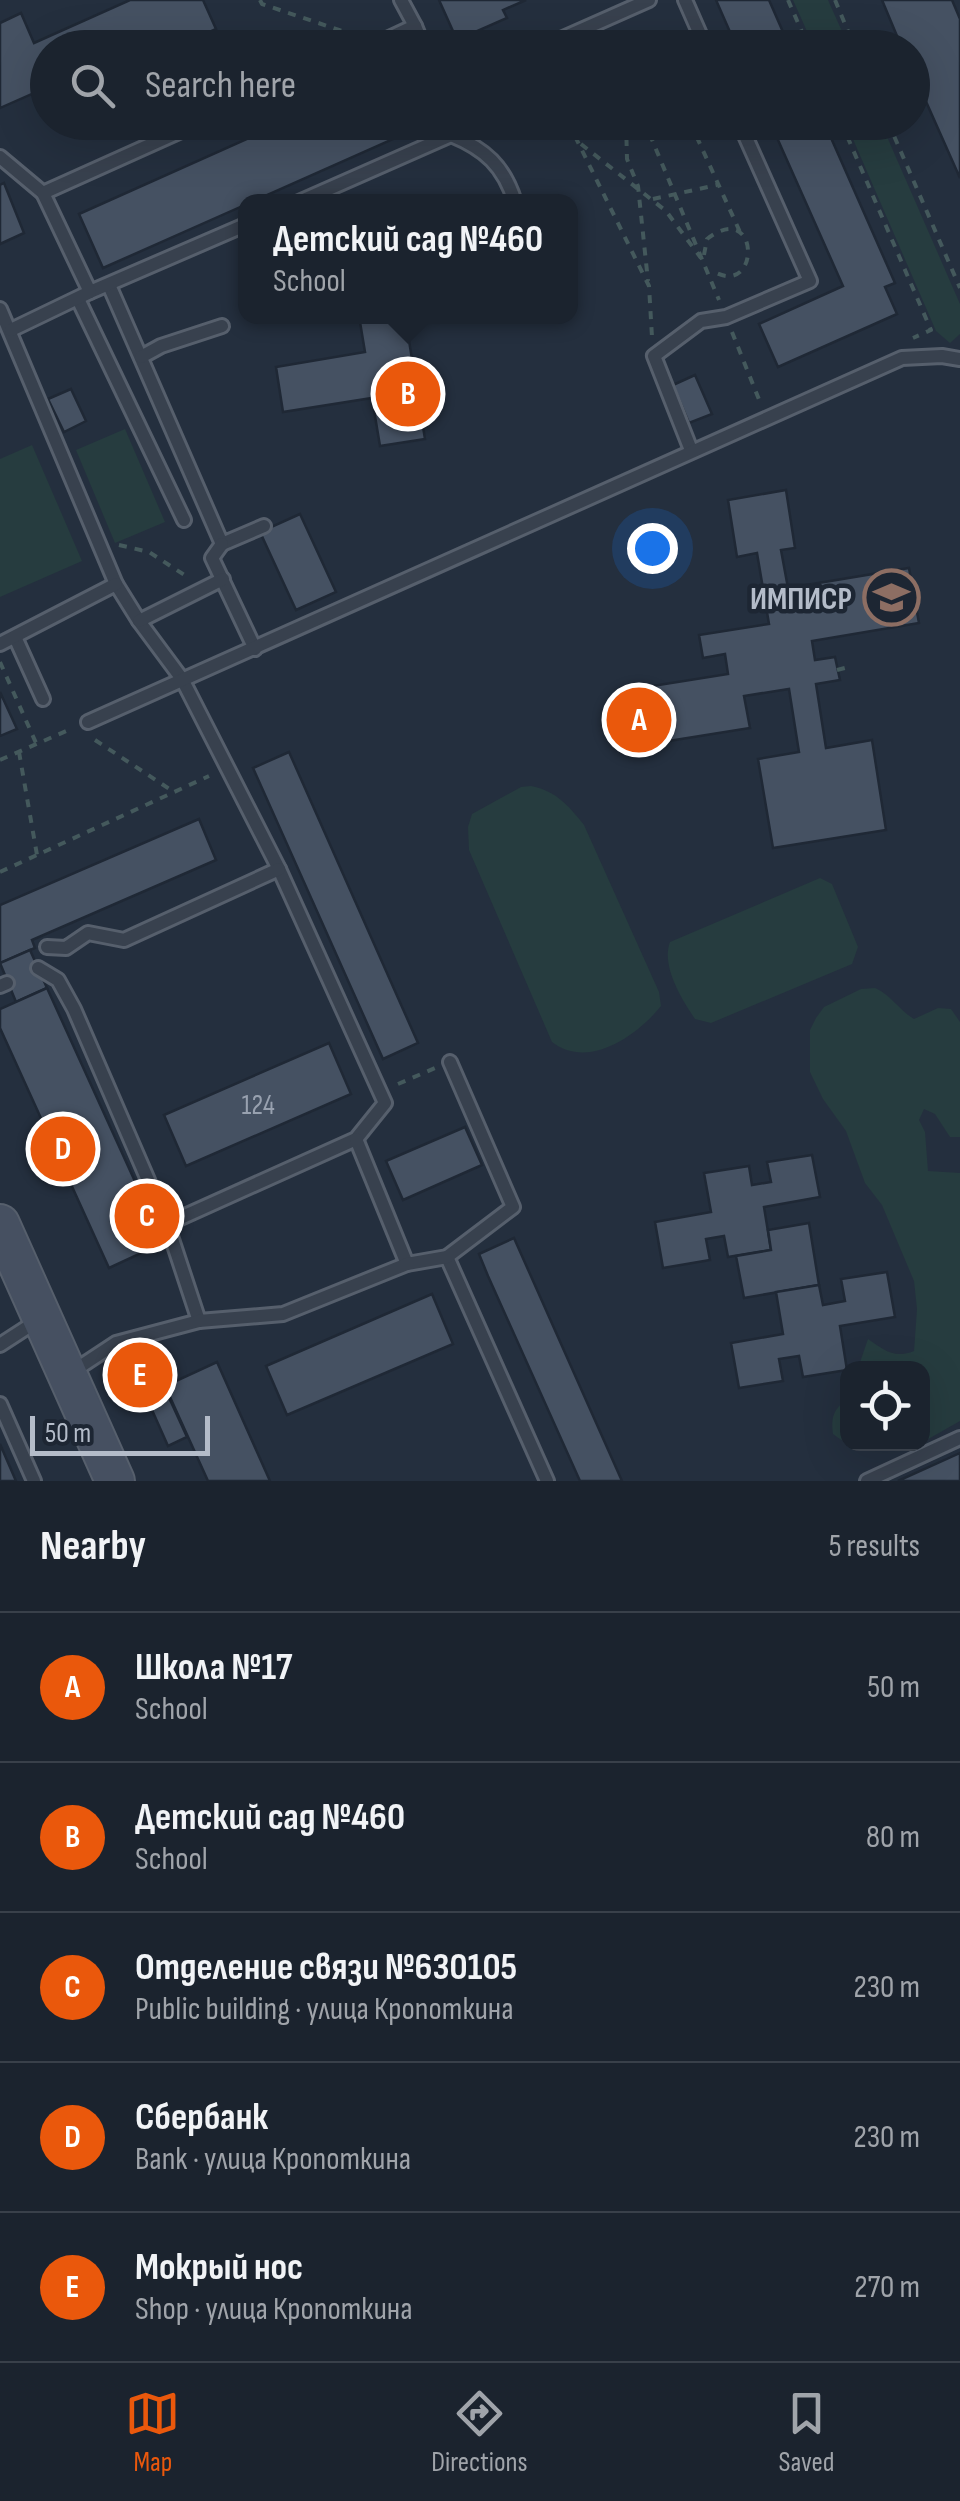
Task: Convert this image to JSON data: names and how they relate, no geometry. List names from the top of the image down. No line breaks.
{"places":{"school or university":["ИМПИСР"]},"house_numbers":["124"],"scale_bar":"50 m","page":{"search":"Search here","popup":["Детский сад №460","School"],"pins":["B","A","D","C","E"],"scale":"50 m","heading":["Nearby","5 results"],"list":[{"mark":"A","name":"Школа №17","note":"School","value":"50 m"},{"mark":"B","name":"Детский сад №460","note":"School","value":"80 m"},{"mark":"C","name":"Отделение связи №630105","note":"Public building · улица Кропоткина","value":"230 m"},{"mark":"D","name":"Сбербанк","note":"Bank · улица Кропоткина","value":"230 m"},{"mark":"E","name":"Мокрый нос","note":"Shop · улица Кропоткина","value":"270 m"}],"nav":["Map","Directions","Saved"]}}
